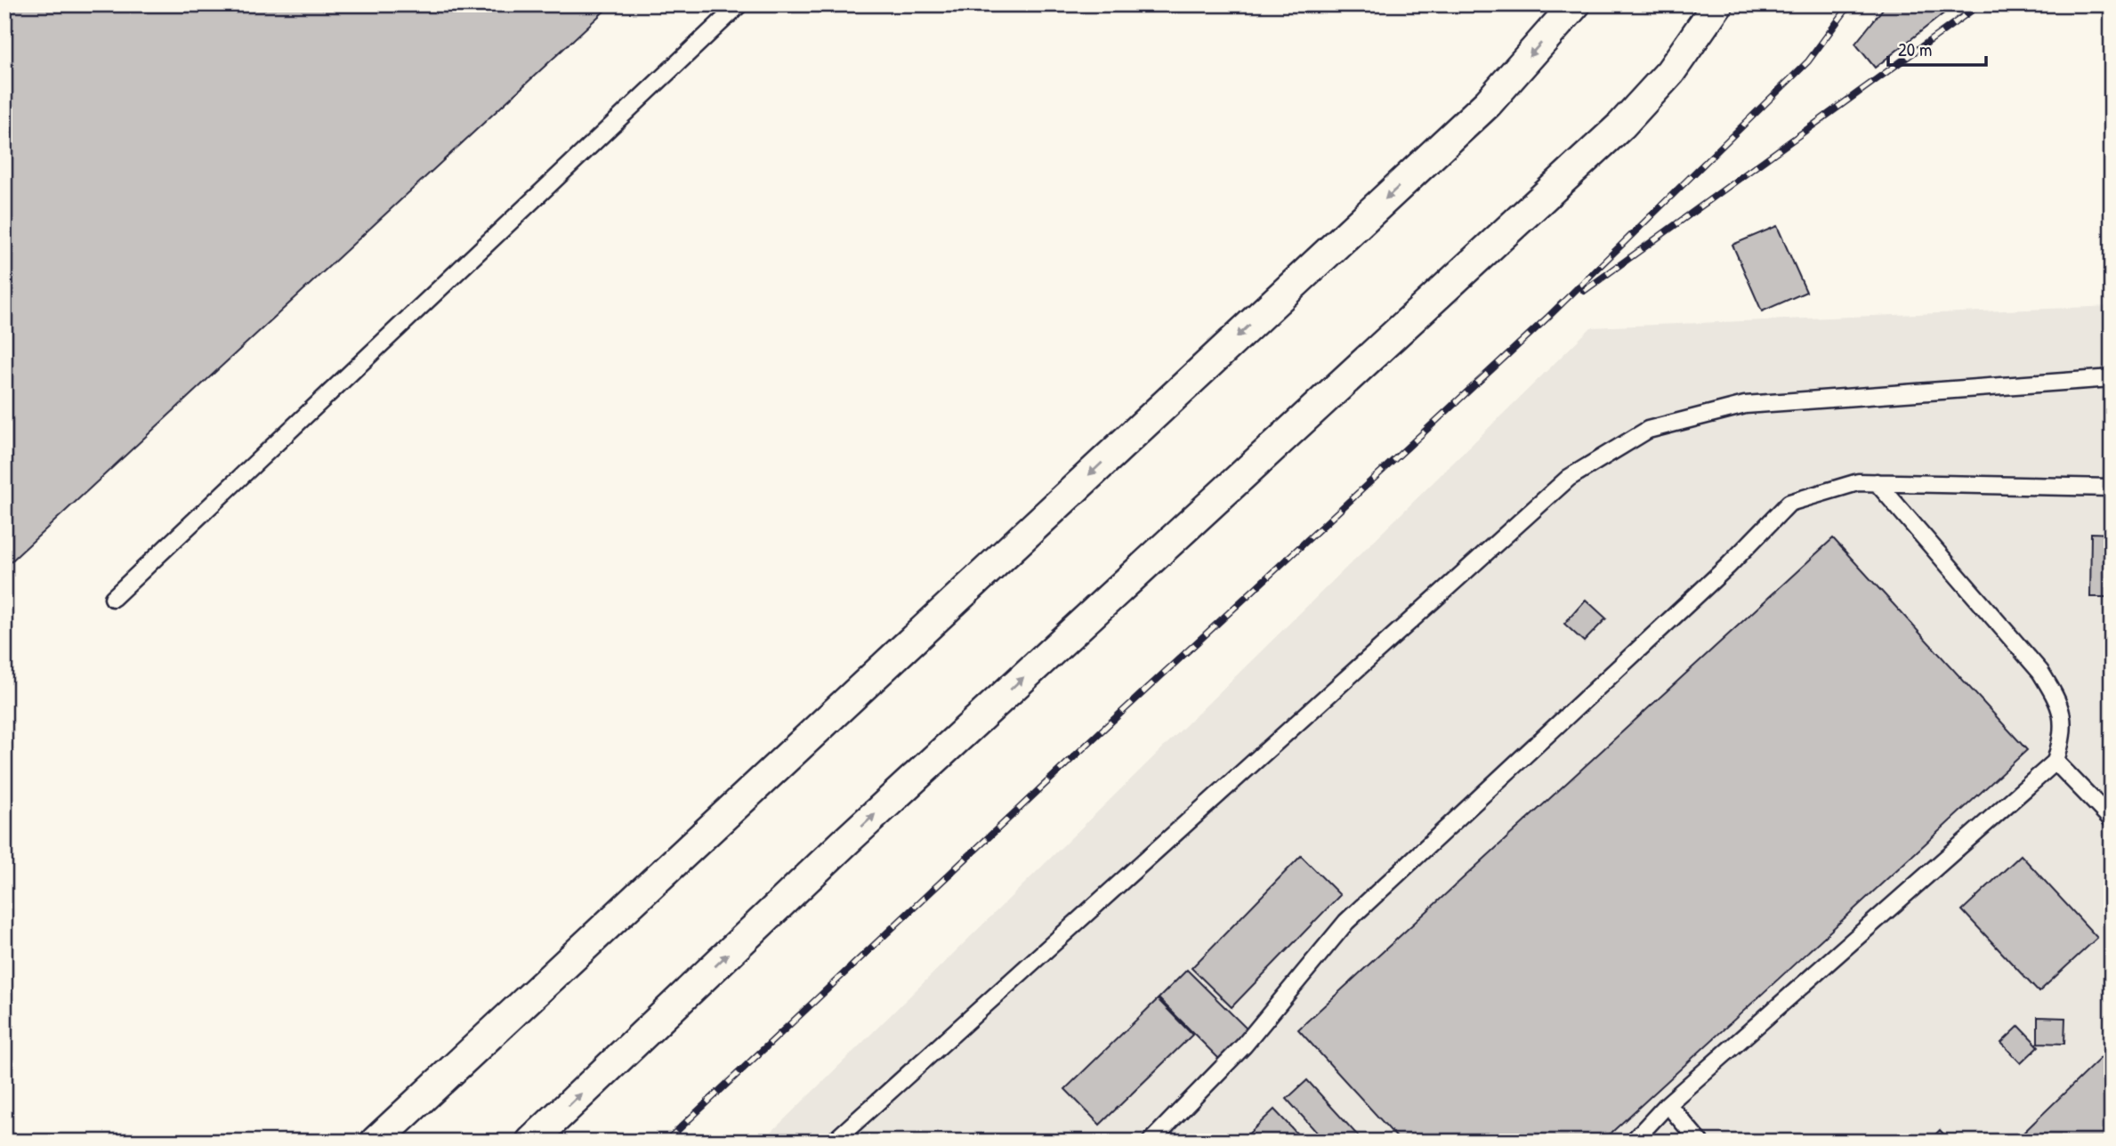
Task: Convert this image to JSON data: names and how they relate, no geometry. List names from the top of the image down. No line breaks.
{"scale_bar":"20 m"}
